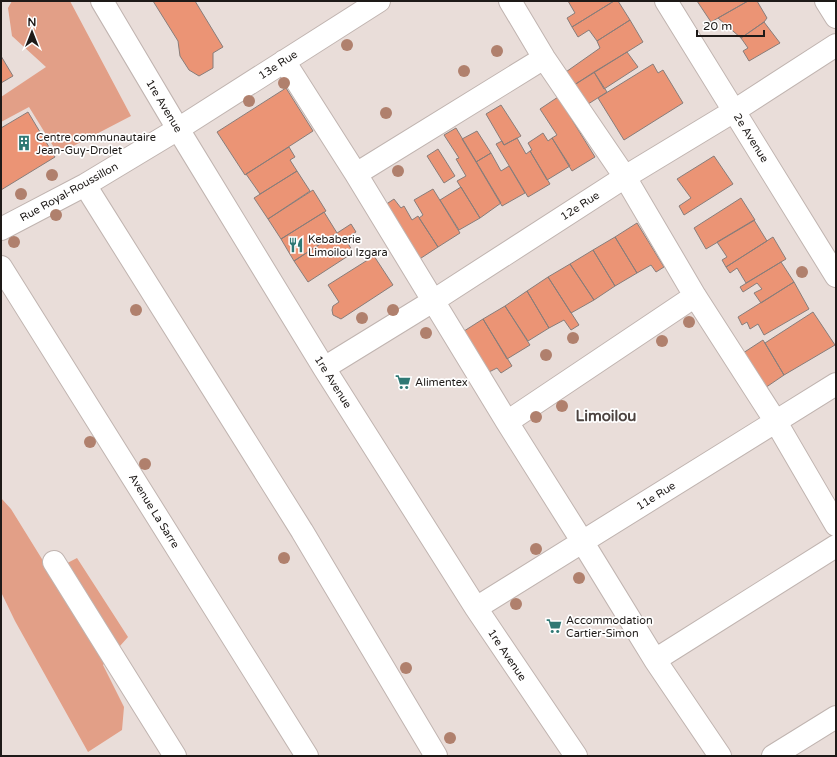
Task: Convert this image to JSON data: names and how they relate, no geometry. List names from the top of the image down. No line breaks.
{"streets":{"street":["13e Rue","1re Avenue","2e Avenue","Rue Royal-Roussillon","12e Rue","11e Rue","Avenue La Sarre"]},"crossings":[["13e Rue","1re Avenue"],["13e Rue","Rue Royal-Roussillon"],["1re Avenue","Rue Royal-Roussillon"],["1re Avenue","12e Rue"],["1re Avenue","11e Rue"],["2e Avenue","12e Rue"]],"districts":["Limoilou"],"places":{"building":["Centre communautaire Jean-Guy-Drolet"],"restaurant":["Kebaberie Limoilou Izgara"],"supermarket":["Alimentex","Accommodation Cartier-Simon"]},"scale_bar":"20 m","north":"top"}
